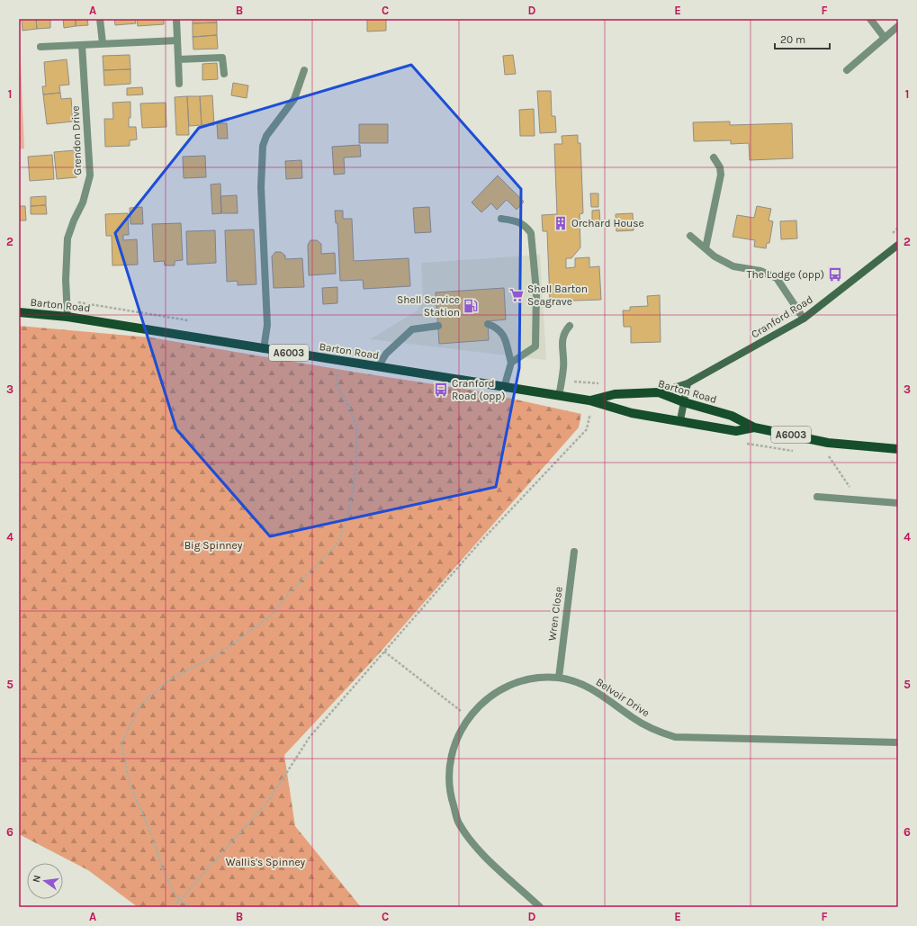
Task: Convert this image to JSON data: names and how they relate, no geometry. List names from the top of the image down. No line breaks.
{"streets":{"main road":["Barton Road","A6003"],"street":["Grendon Drive","Cranford Road","Wren Close","Belvoir Drive"]},"crossings":[["Grendon Drive","Barton Road"],["Barton Road","Cranford Road"],["Wren Close","Belvoir Drive"]],"parks":["Big Spinney","Wallis's Spinney"],"places":{"building":["Orchard House"],"bus stop":["The Lodge (opp)","Cranford Road (opp)"],"supermarket":["Shell Barton Seagrave"],"fuel station":["Shell Service Station"]},"scale_bar":"20 m","north":"left","grid":{"columns":["A","B","C","D","E","F"],"rows":["1","2","3","4","5","6"]}}
